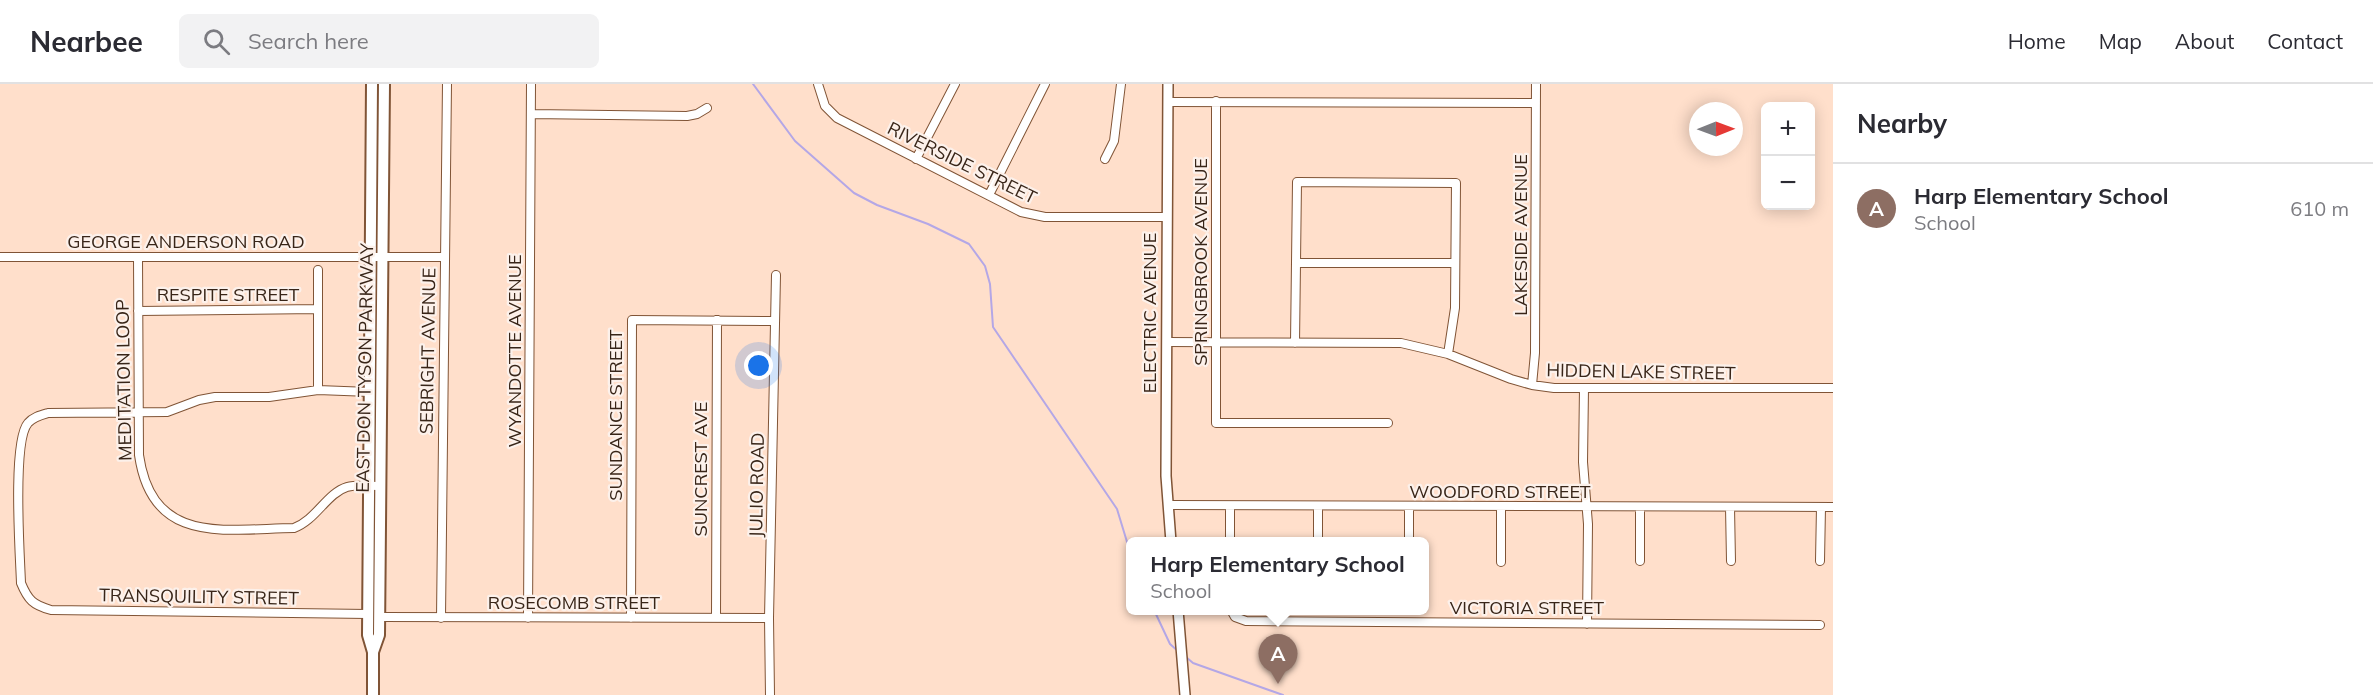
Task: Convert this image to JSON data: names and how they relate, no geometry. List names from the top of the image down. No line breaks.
{"streets":{"main road":["EAST DON TYSON PARKWAY"],"street":["RIVERSIDE STREET","LAKESIDE AVENUE","GEORGE ANDERSON ROAD","SPRINGBROOK AVENUE","RESPITE STREET","ELECTRIC AVENUE","SEBRIGHT AVENUE","WYANDOTTE AVENUE","HIDDEN LAKE STREET","MEDITATION LOOP","SUNDANCE STREET","SUNCREST AVE","JULIO ROAD","WOODFORD STREET","TRANSQUILITY STREET","ROSECOMB STREET","VICTORIA STREET"]},"crossings":[["RIVERSIDE STREET","ELECTRIC AVENUE"],["LAKESIDE AVENUE","HIDDEN LAKE STREET"],["GEORGE ANDERSON ROAD","SEBRIGHT AVENUE"],["GEORGE ANDERSON ROAD","EAST DON TYSON PARKWAY"],["GEORGE ANDERSON ROAD","MEDITATION LOOP"],["SPRINGBROOK AVENUE","HIDDEN LAKE STREET"],["RESPITE STREET","MEDITATION LOOP"],["ELECTRIC AVENUE","HIDDEN LAKE STREET"],["ELECTRIC AVENUE","WOODFORD STREET"],["SEBRIGHT AVENUE","ROSECOMB STREET"],["WYANDOTTE AVENUE","ROSECOMB STREET"],["EAST DON TYSON PARKWAY","MEDITATION LOOP"],["EAST DON TYSON PARKWAY","TRANSQUILITY STREET"],["EAST DON TYSON PARKWAY","ROSECOMB STREET"],["MEDITATION LOOP","TRANSQUILITY STREET"],["SUNDANCE STREET","SUNCREST AVE"],["SUNDANCE STREET","JULIO ROAD"],["SUNDANCE STREET","ROSECOMB STREET"],["SUNCREST AVE","ROSECOMB STREET"],["JULIO ROAD","ROSECOMB STREET"]],"north":"right","page":{"header":"Nearbee","search":"Search here","nav":["Home","Map","About","Contact"],"heading":"Nearby","map_buttons":["+","−"],"list":[{"mark":"A","name":"Harp Elementary School","note":"School","value":"610 m"}],"popup":["Harp Elementary School","School"],"pins":"A"}}
